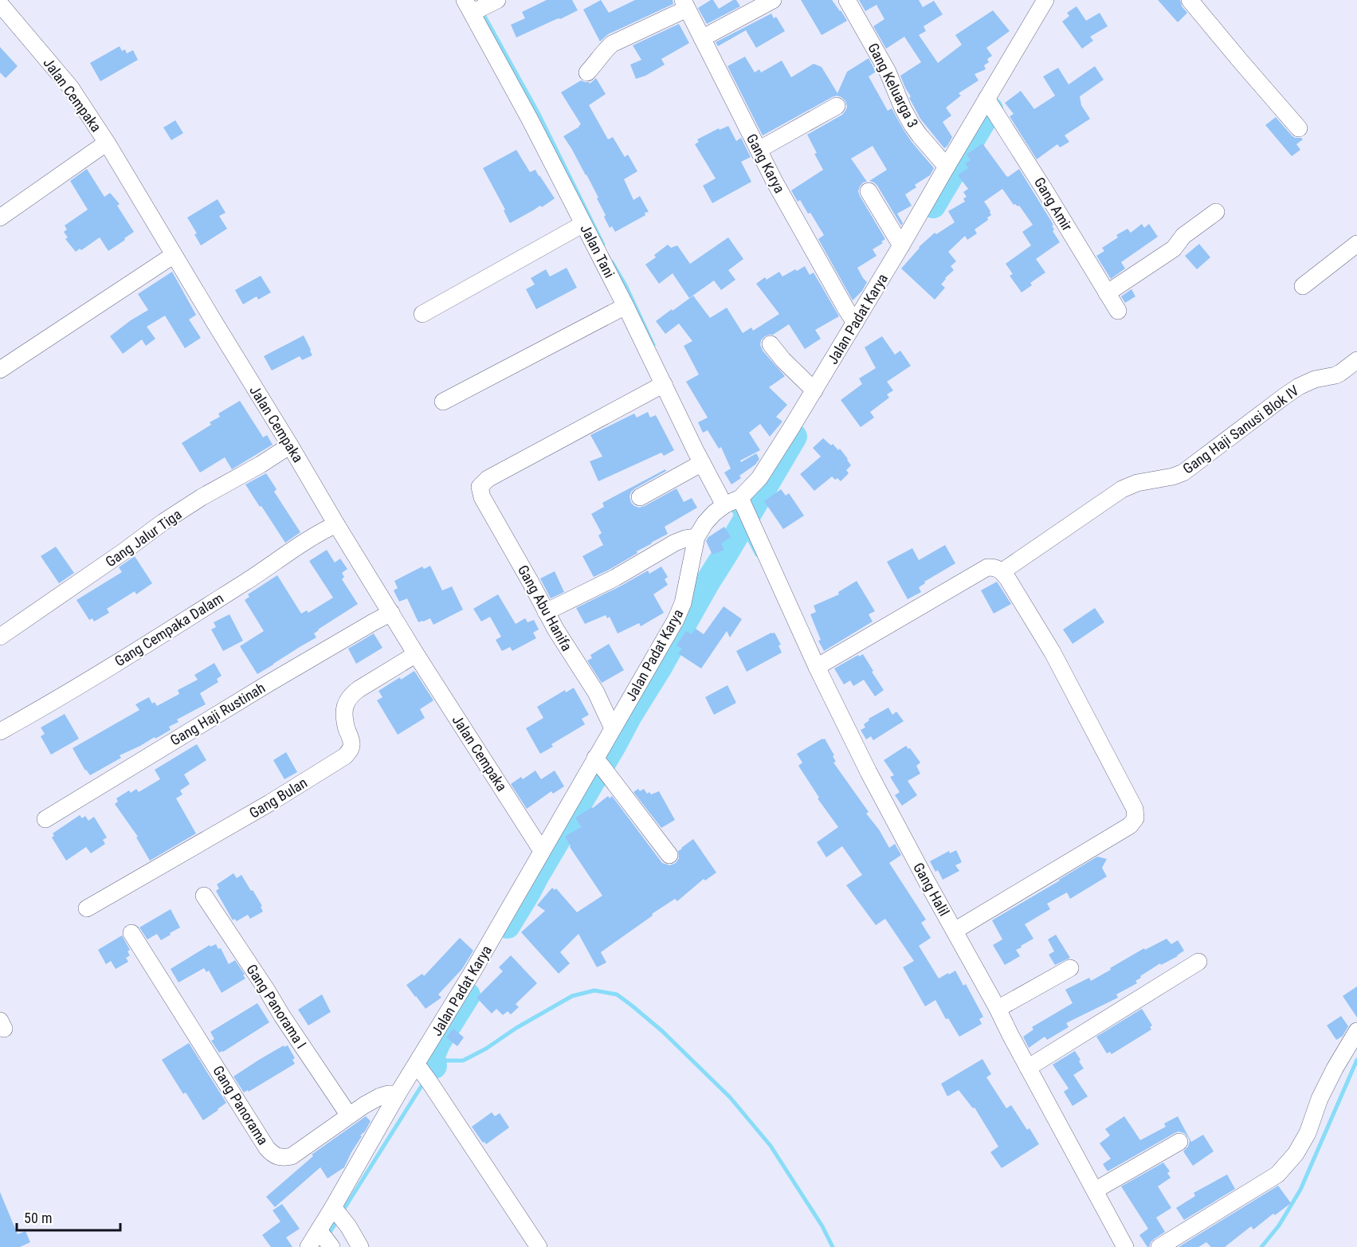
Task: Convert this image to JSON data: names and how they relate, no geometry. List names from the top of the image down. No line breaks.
{"streets":{"street":["Gang Keluarga 3","Jalan Cempaka","Gang Karya","Gang Amir","Jalan Tani","Jalan Padat Karya","Gang Haji Sanusi Blok IV","Gang Jalur Tiga","Gang Abu Hanifa","Gang Cempaka Dalam","Gang Haji Rustinah","Gang Bulan","Gang Halil","Gang Panorama I","Gang Panorama"]},"crossings":[["Gang Keluarga 3","Jalan Padat Karya"],["Jalan Cempaka","Jalan Padat Karya"],["Jalan Cempaka","Gang Jalur Tiga"],["Jalan Cempaka","Gang Cempaka Dalam"],["Jalan Cempaka","Gang Haji Rustinah"],["Jalan Cempaka","Gang Bulan"],["Gang Karya","Jalan Padat Karya"],["Gang Amir","Jalan Padat Karya"],["Jalan Tani","Jalan Padat Karya"],["Jalan Tani","Gang Abu Hanifa"],["Jalan Tani","Gang Halil"],["Jalan Padat Karya","Gang Abu Hanifa"],["Jalan Padat Karya","Gang Panorama"],["Gang Panorama I","Gang Panorama"]],"scale_bar":"50 m"}
